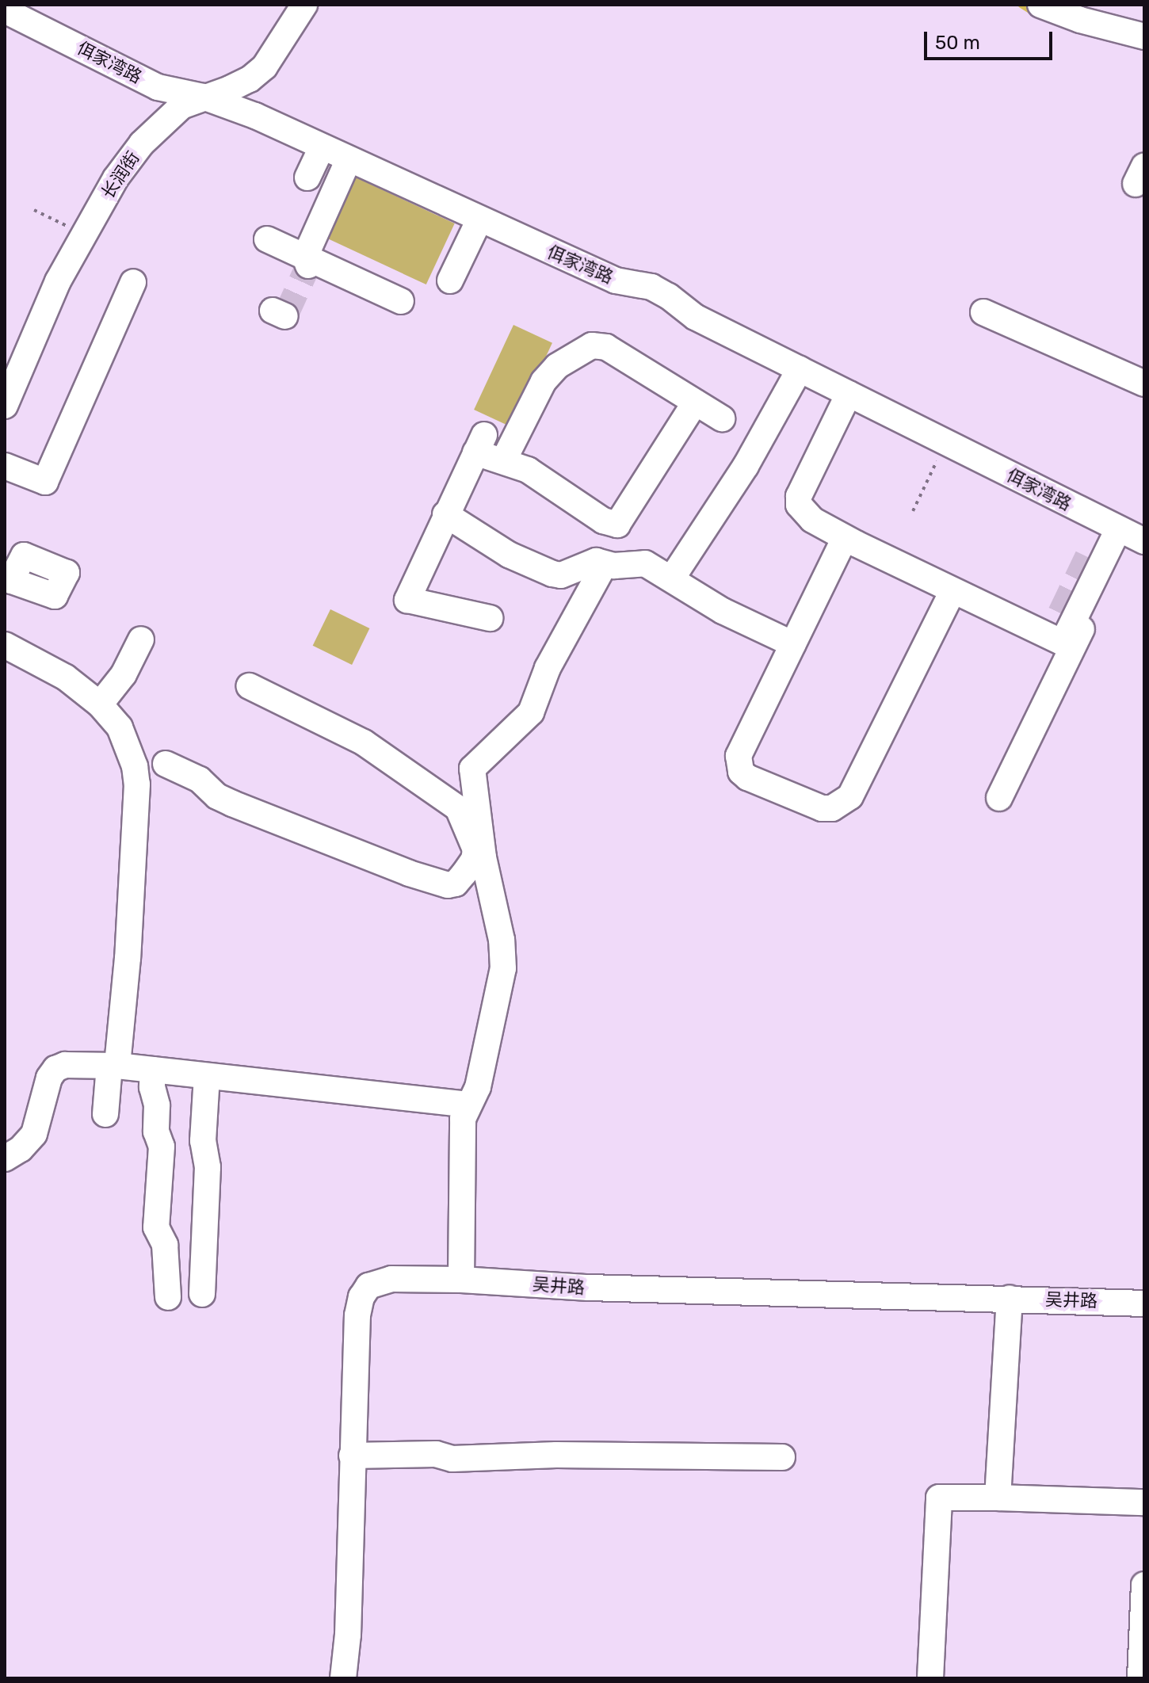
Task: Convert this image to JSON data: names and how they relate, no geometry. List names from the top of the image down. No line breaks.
{"streets":{"street":["佴家湾路","长润街","吴井路"]},"crossings":[["佴家湾路","长润街"]],"scale_bar":"50 m"}
